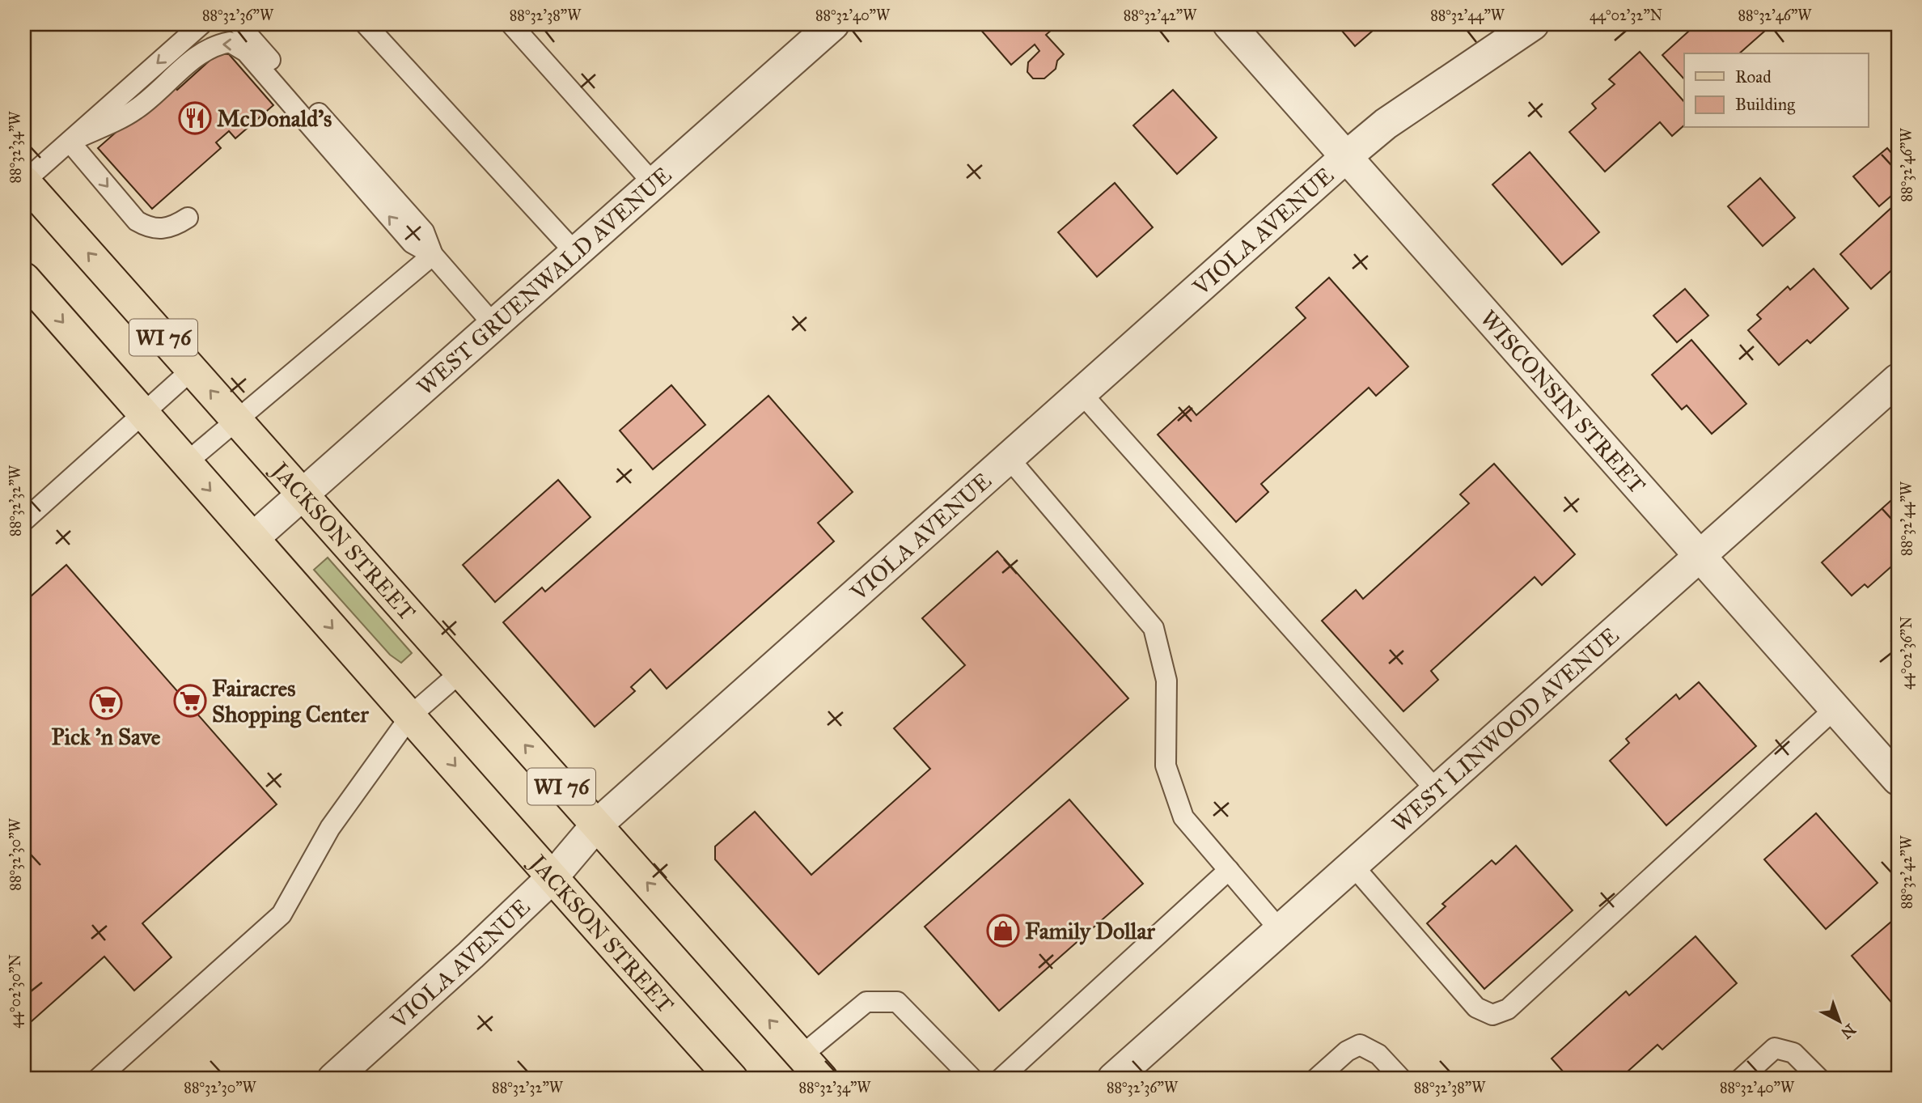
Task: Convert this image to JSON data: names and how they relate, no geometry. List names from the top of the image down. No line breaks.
{"streets":{"main road":["WI 76","JACKSON STREET"],"street":["VIOLA AVENUE","WEST GRUENWALD AVENUE","WISCONSIN STREET","WEST LINWOOD AVENUE"]},"crossings":[["VIOLA AVENUE","WISCONSIN STREET"],["VIOLA AVENUE","JACKSON STREET"],["WEST GRUENWALD AVENUE","JACKSON STREET"],["WISCONSIN STREET","WEST LINWOOD AVENUE"]],"places":{"restaurant":["McDonald's"],"supermarket":["Fairacres Shopping Center","Pick 'n Save"],"shop":["Family Dollar"]},"legend":["Road","Building"],"north":"bottom right","coordinates":["88°32'36\"W","88°32'38\"W","88°32'40\"W","88°32'42\"W","88°32'44\"W","44°02'32\"N","88°32'46\"W","88°32'34\"W","88°32'32\"W","44°02'36\"N","88°32'30\"W","44°02'30\"N"]}
